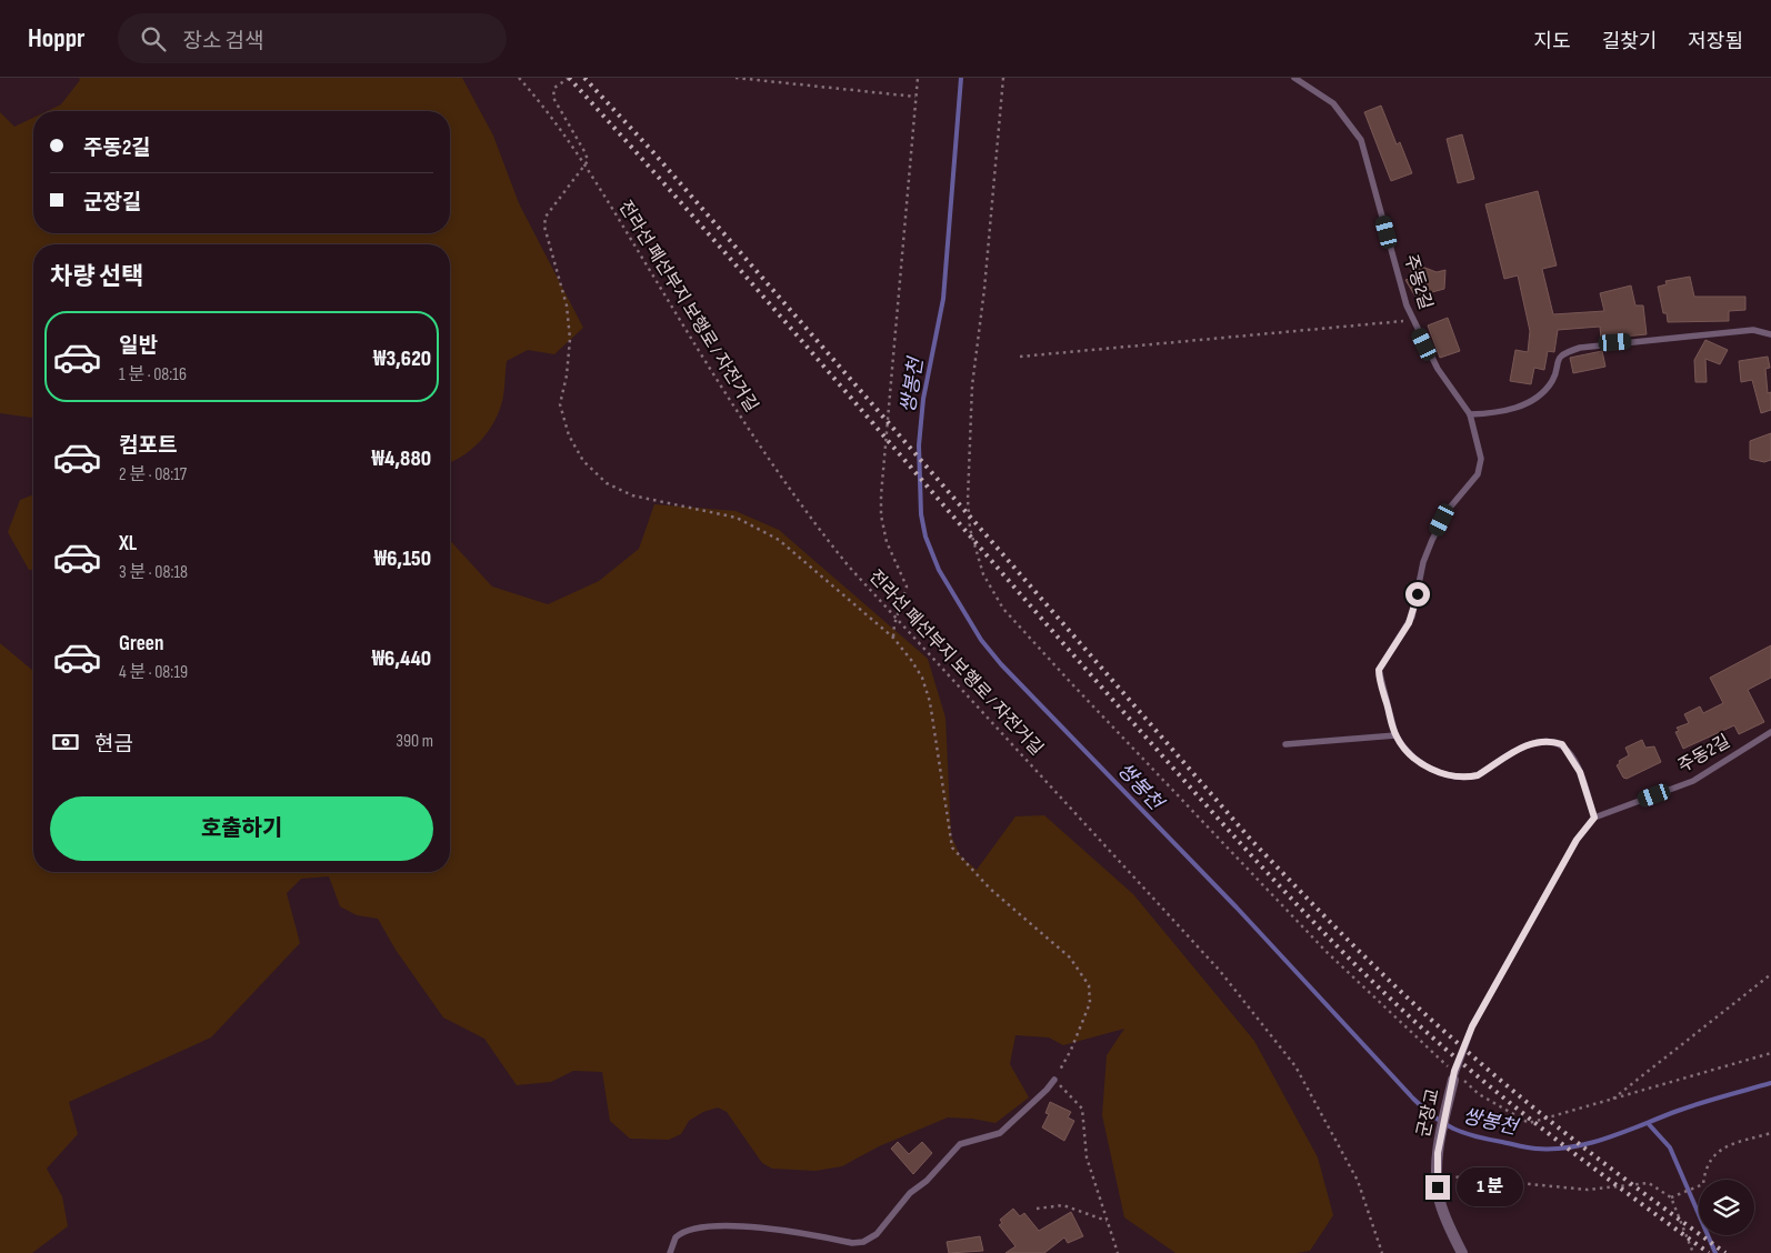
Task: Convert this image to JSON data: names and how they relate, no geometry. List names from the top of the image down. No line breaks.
{"streets":{"street":["군장교"],"lane":["주동2길"],"path":["전라선 폐선부지 보행로 / 자전거길"]},"water":["쌍봉천"],"page":{"header":"Hoppr","search":"장소 검색","nav":["지도","길찾기","저장됨"],"banner":["주동2길","군장길"],"heading":"차량 선택","list":[{"name":"일반","note":"1 분 · 08:16","value":"₩3,620"},{"name":"컴포트","note":"2 분 · 08:17","value":"₩4,880"},{"name":"XL","note":"3 분 · 08:18","value":"₩6,150"},{"name":"Green","note":"4 분 · 08:19","value":"₩6,440"}],"pay":["현금","390 m"],"buttons":"호출하기","bubble":"1 분"}}
